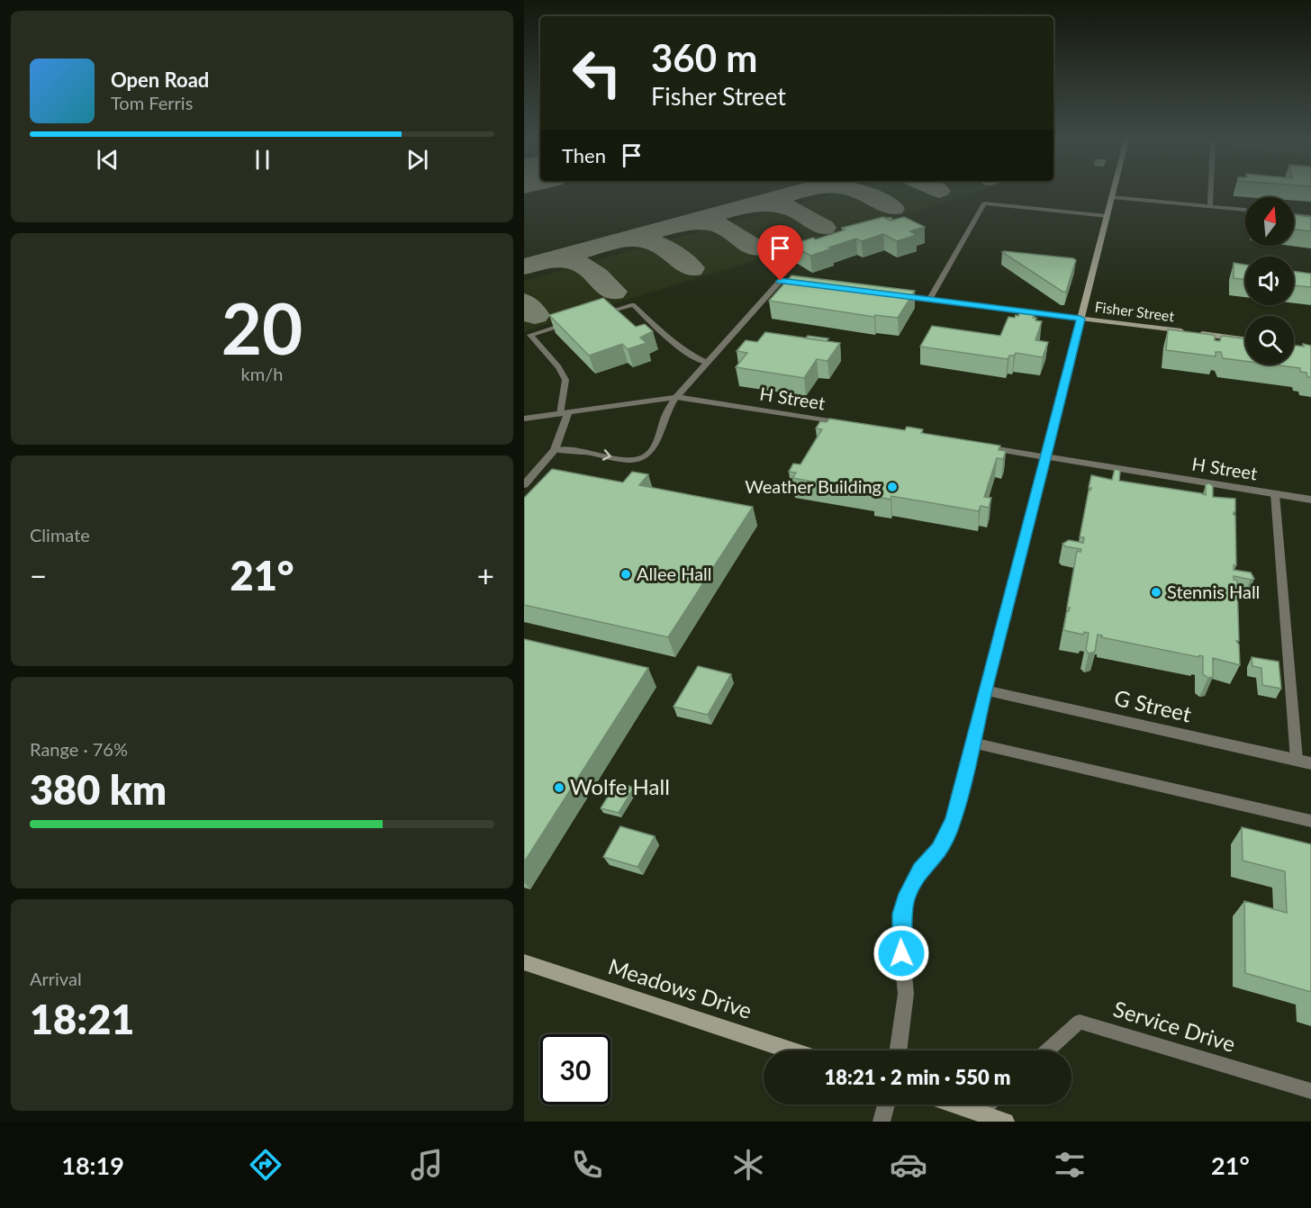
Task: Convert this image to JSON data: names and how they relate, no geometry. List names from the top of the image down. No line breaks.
{"streets":{"street":["Fisher Street","H Street","G Street","Meadows Drive"],"lane":["Service Drive"]},"places":["Weather Building","Allee Hall","Stennis Hall","Wolfe Hall"],"north":"top","page":{"turn":["360 m","Fisher Street"],"song":["Open Road","Tom Ferris"],"then":"Then","tile":[["20","km/h"],"Climate",["Range · 76%","380 km"],["Arrival","18:21"]],"heat":["−","21°","+"],"limit":"30","trip":"18:21 · 2 min · 550 m","tabs":["18:19","21°"]}}
